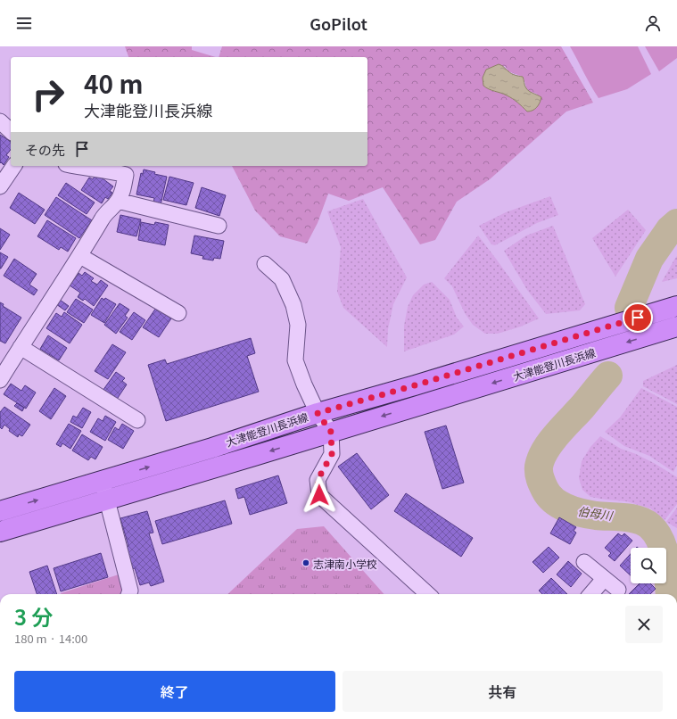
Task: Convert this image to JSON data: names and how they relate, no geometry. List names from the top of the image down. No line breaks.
{"streets":{"main road":["大津能登川長浜線"]},"water":["伯母川"],"places":["志津南小学校"],"page":{"header":"GoPilot","turn":["40 m","大津能登川長浜線"],"then":"その先","heading":["3 分","180 m · 14:00"],"buttons":["終了","共有"]}}
